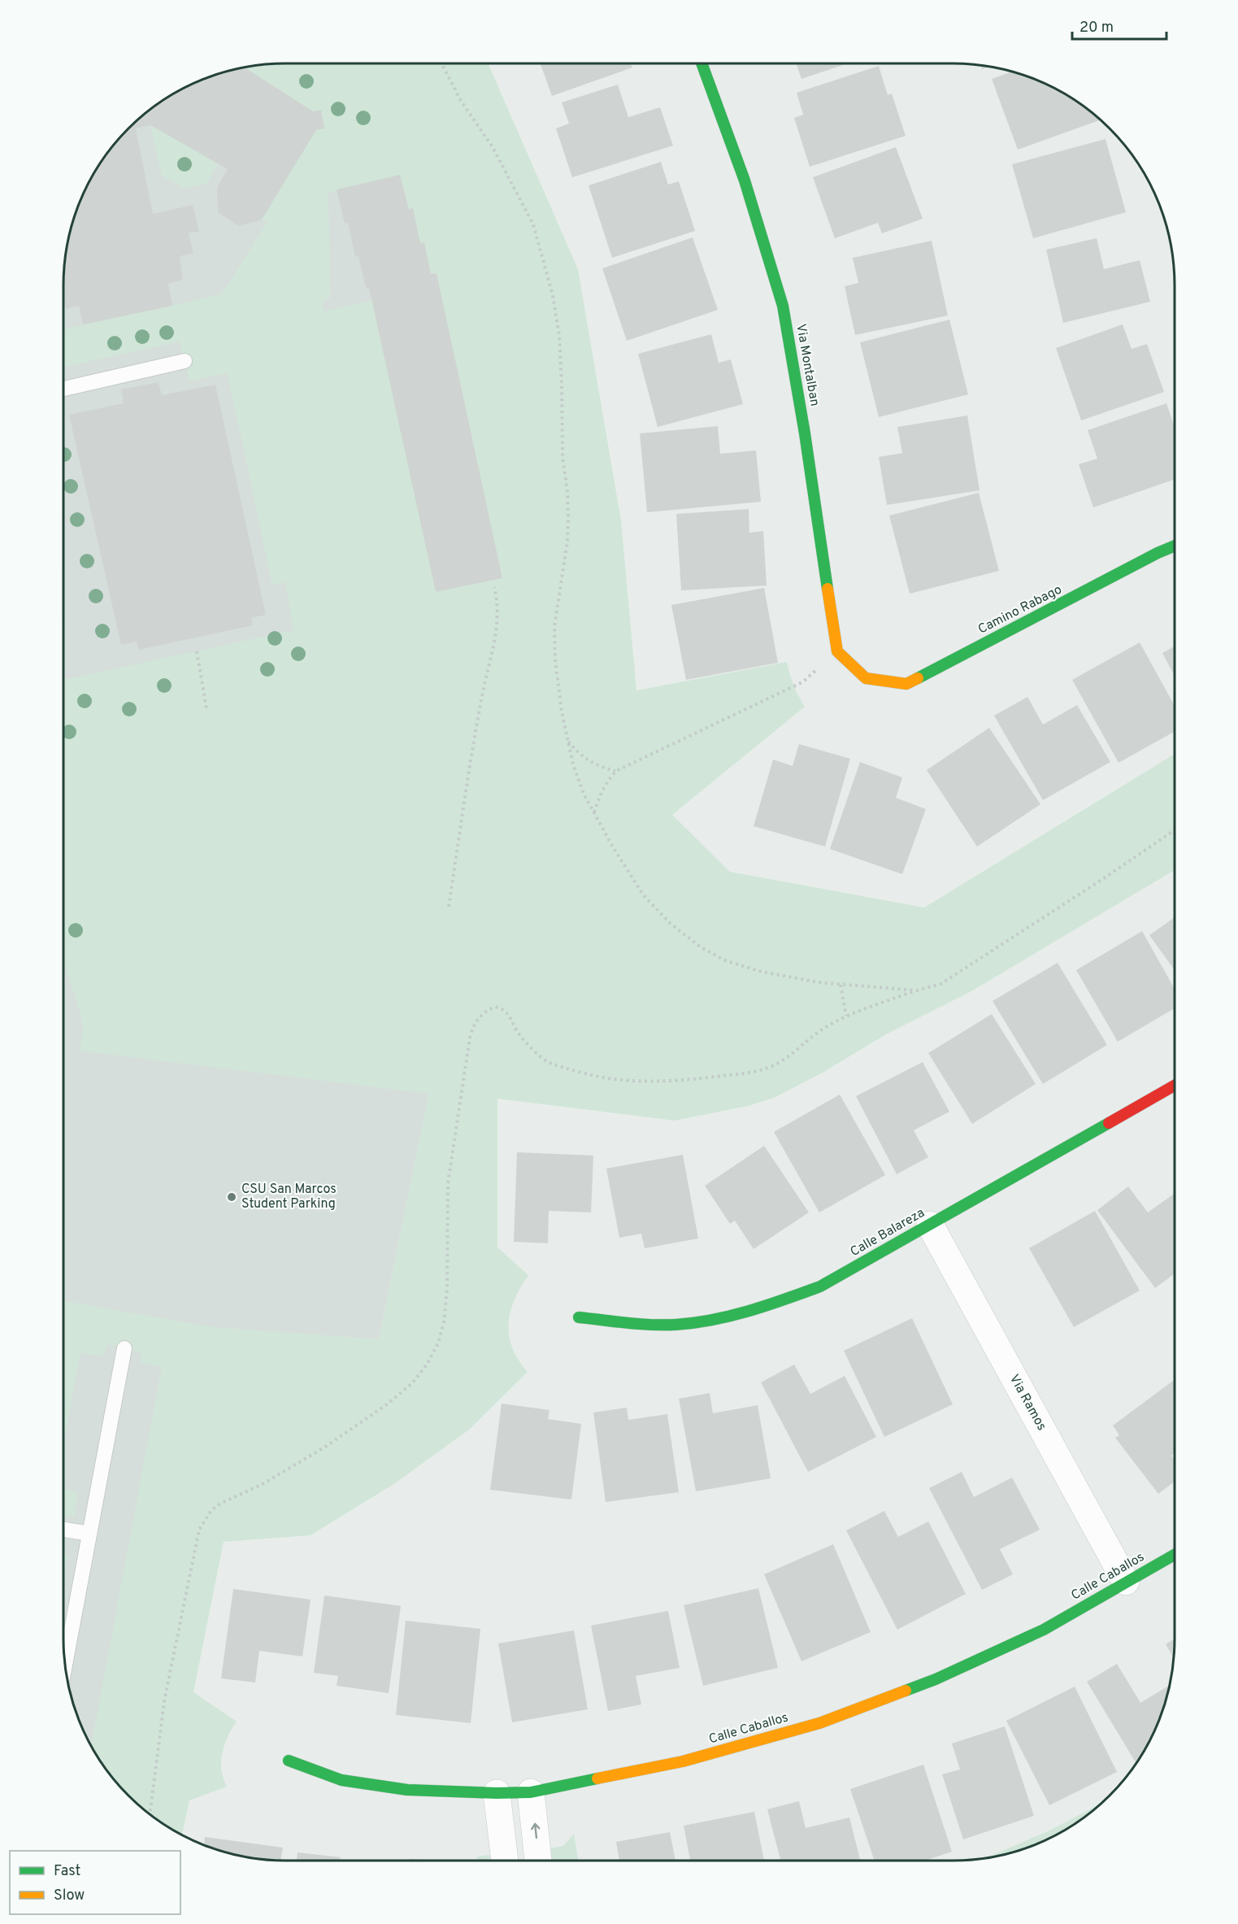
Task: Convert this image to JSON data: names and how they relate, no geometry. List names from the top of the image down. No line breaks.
{"streets":{"street":["Via Montalban","Camino Rabago","Calle Balareza","Via Ramos","Calle Caballos"]},"crossings":[["Via Montalban","Camino Rabago"],["Calle Balareza","Via Ramos"],["Via Ramos","Calle Caballos"]],"places":["CSU San Marcos Student Parking"],"legend":["Fast","Slow"],"scale_bar":"20 m"}
